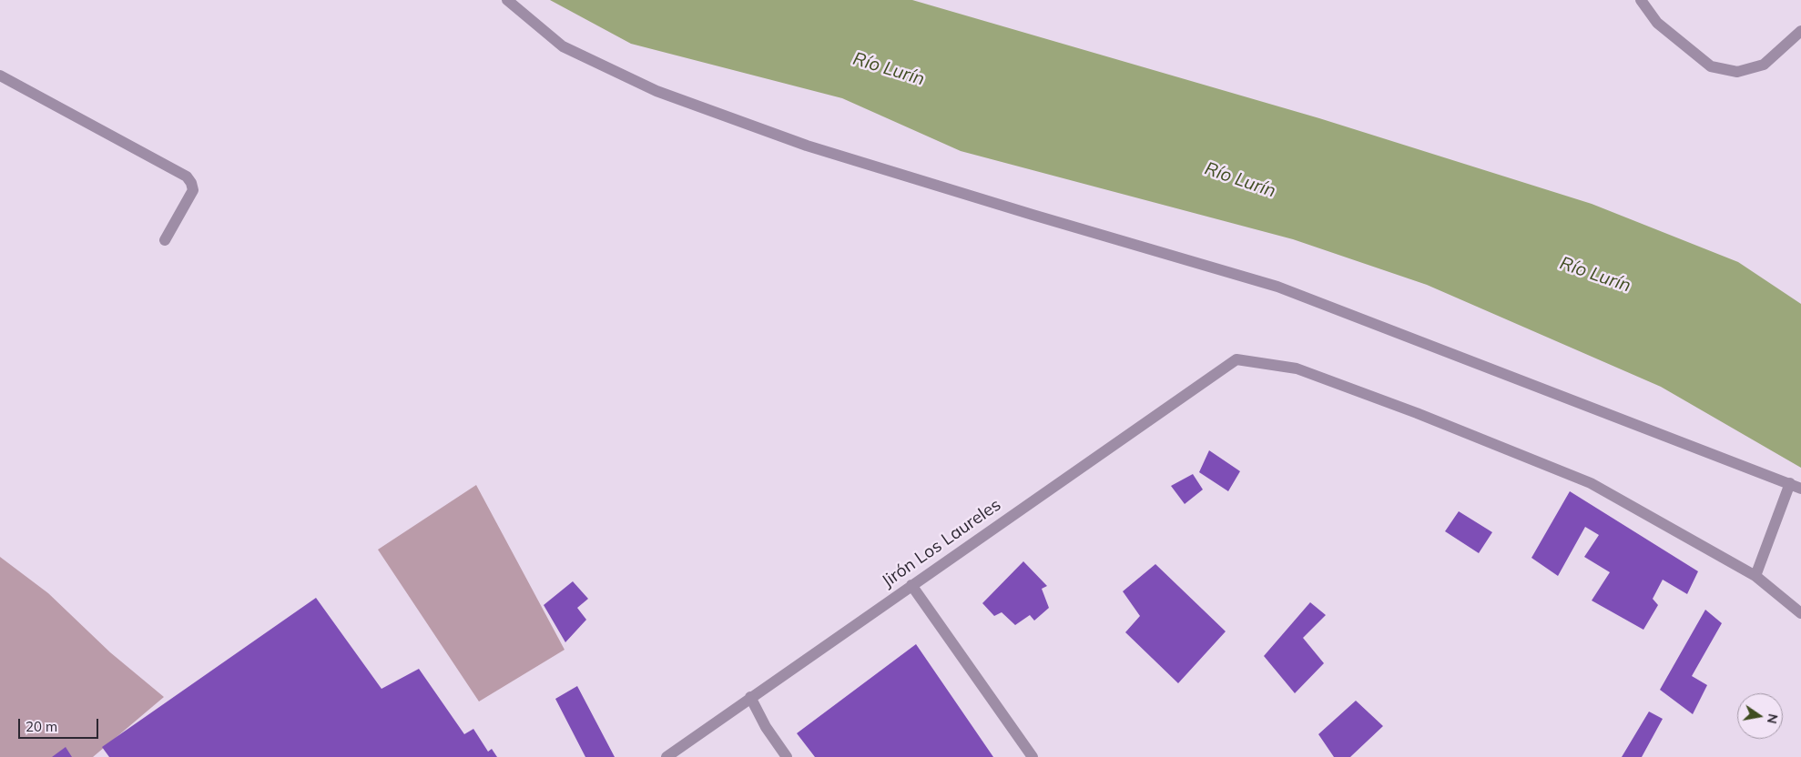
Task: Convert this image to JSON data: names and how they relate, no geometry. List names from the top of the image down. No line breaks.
{"streets":{"street":["Jirón Los Laureles"]},"water":["Río Lurín"],"scale_bar":"20 m","north":"right"}
